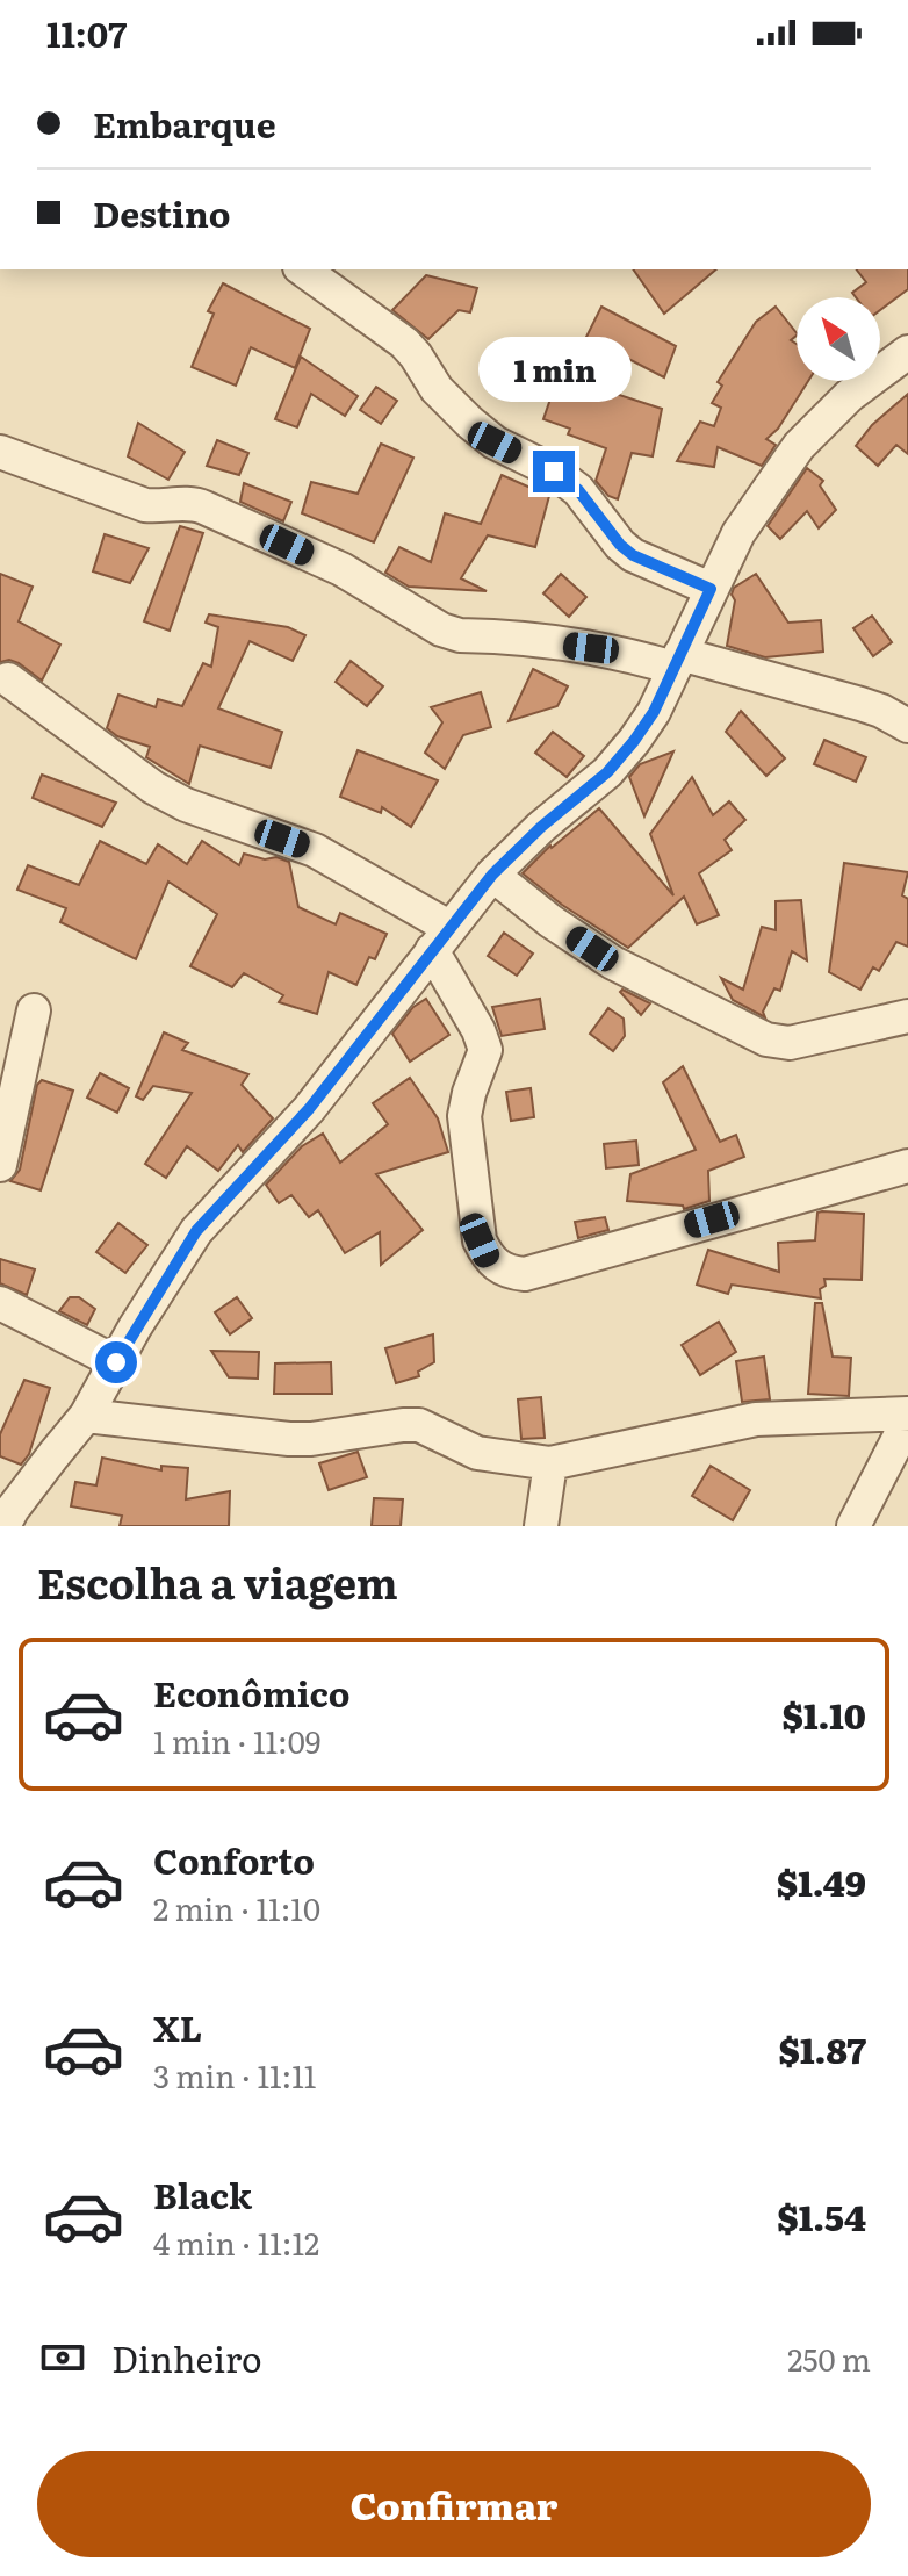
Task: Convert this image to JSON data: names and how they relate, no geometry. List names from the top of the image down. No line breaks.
{"north":"top left","page":{"status":"11:07","banner":["Embarque","Destino"],"bubble":"1 min","heading":"Escolha a viagem","list":[{"name":"Econômico","note":"1 min · 11:09","value":"$1.10"},{"name":"Conforto","note":"2 min · 11:10","value":"$1.49"},{"name":"XL","note":"3 min · 11:11","value":"$1.87"},{"name":"Black","note":"4 min · 11:12","value":"$1.54"}],"pay":["Dinheiro","250 m"],"buttons":"Confirmar"}}
